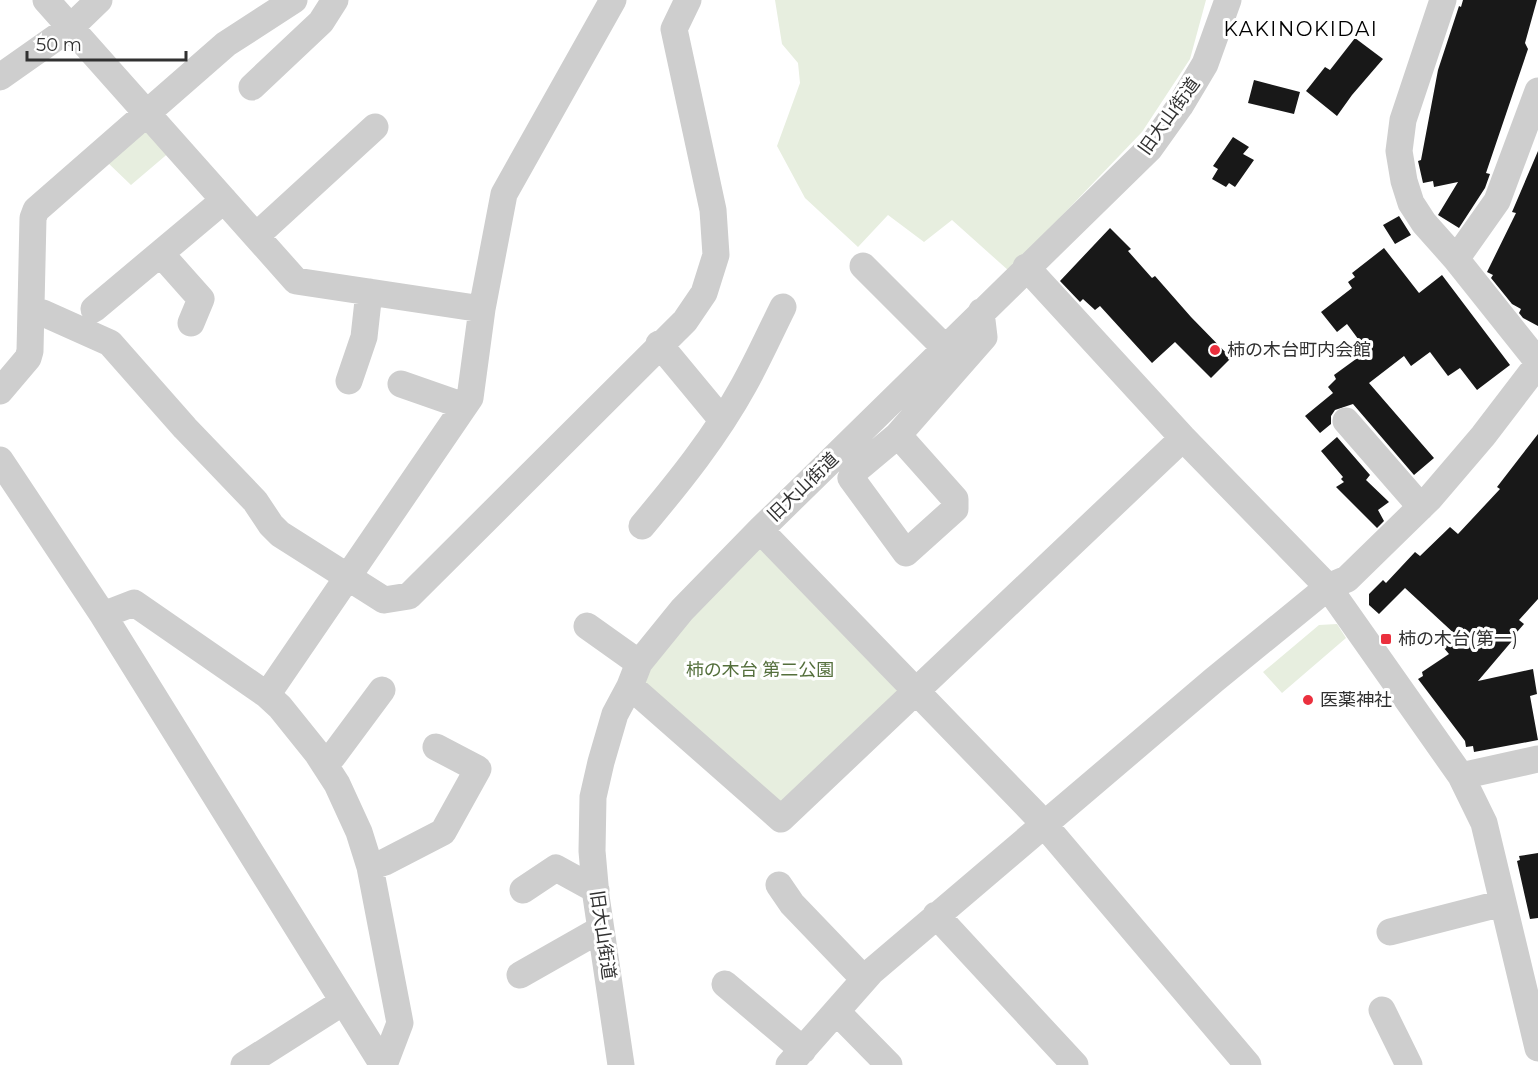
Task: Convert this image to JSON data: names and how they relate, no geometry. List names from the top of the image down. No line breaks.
{"streets":{"street":["旧大山街道"]},"districts":["KAKINOKIDAI"],"parks":["柿の木台 第二公園"],"places":{"other":["柿の木台町内会館","医薬神社"],"transit":["柿の木台(第一)"]},"scale_bar":"50 m"}
